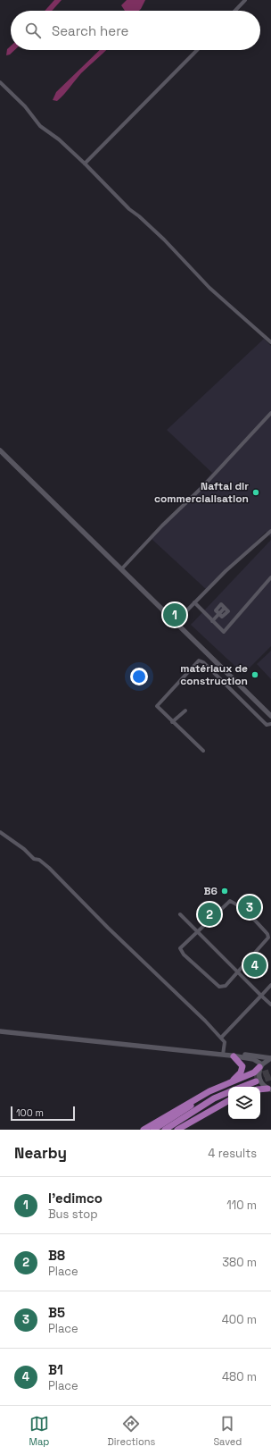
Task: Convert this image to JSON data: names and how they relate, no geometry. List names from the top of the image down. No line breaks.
{"places":["Naftal dir commercialisation","matériaux de construction","B6"],"scale_bar":"100 m","page":{"search":"Search here","pins":["1","3","2","4"],"scale":"100 m","heading":["Nearby","4 results"],"list":[{"mark":"1","name":"l'edimco","note":"Bus stop","value":"110 m"},{"mark":"2","name":"B8","note":"Place","value":"380 m"},{"mark":"3","name":"B5","note":"Place","value":"400 m"},{"mark":"4","name":"B1","note":"Place","value":"480 m"}],"nav":["Map","Directions","Saved"]}}
